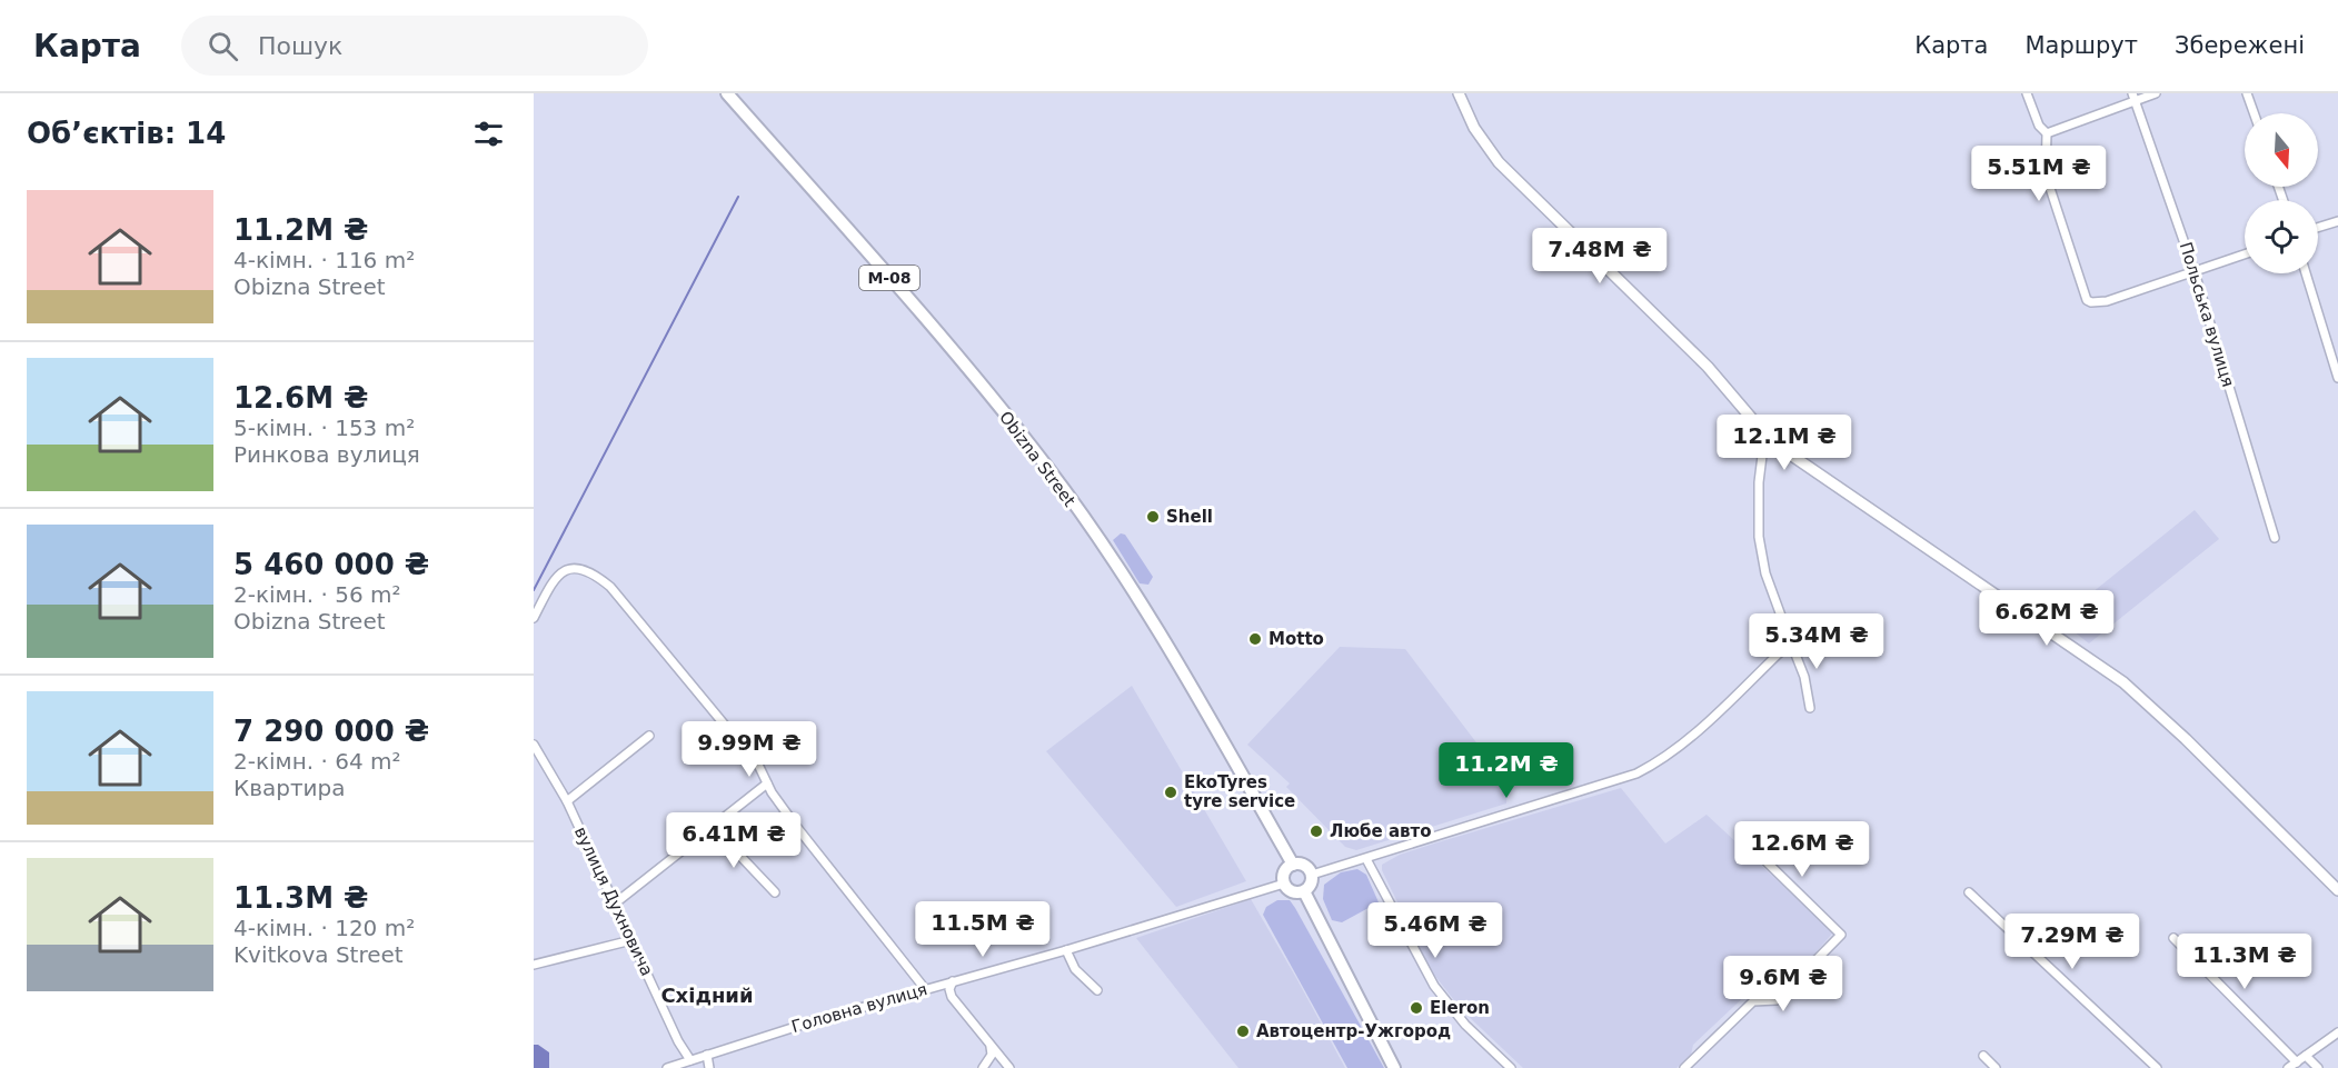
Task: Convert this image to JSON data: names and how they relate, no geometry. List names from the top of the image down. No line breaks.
{"streets":{"highway":["М-08","Obizna Street"],"street":["Польська вулиця","вулиця Духновича","Головна вулиця"]},"crossings":[["Obizna Street","Головна вулиця"],["вулиця Духновича","Головна вулиця"]],"districts":["Східний"],"places":["Shell","Motto","EkoTyres tyre service","Любе авто","Eleron","Автоцентр-Ужгород"],"north":"bottom","page":{"header":"Карта","search":"Пошук","nav":["Карта","Маршрут","Збережені"],"heading":"Об’єктів: 14","price":["5.51M ₴","7.48M ₴","12.1M ₴","6.62M ₴","5.34M ₴","9.99M ₴","11.2M ₴","6.41M ₴","12.6M ₴","11.5M ₴","5.46M ₴","7.29M ₴","11.3M ₴","9.6M ₴"],"list":[{"name":"11.2M ₴","note":"4-кімн. · 116 m² · Obizna Street"},{"name":"12.6M ₴","note":"5-кімн. · 153 m² · Ринкова вулиця"},{"name":"5 460 000 ₴","note":"2-кімн. · 56 m² · Obizna Street"},{"name":"7 290 000 ₴","note":"2-кімн. · 64 m² · Квартира"},{"name":"11.3M ₴","note":"4-кімн. · 120 m² · Kvitkova Street"}]}}
